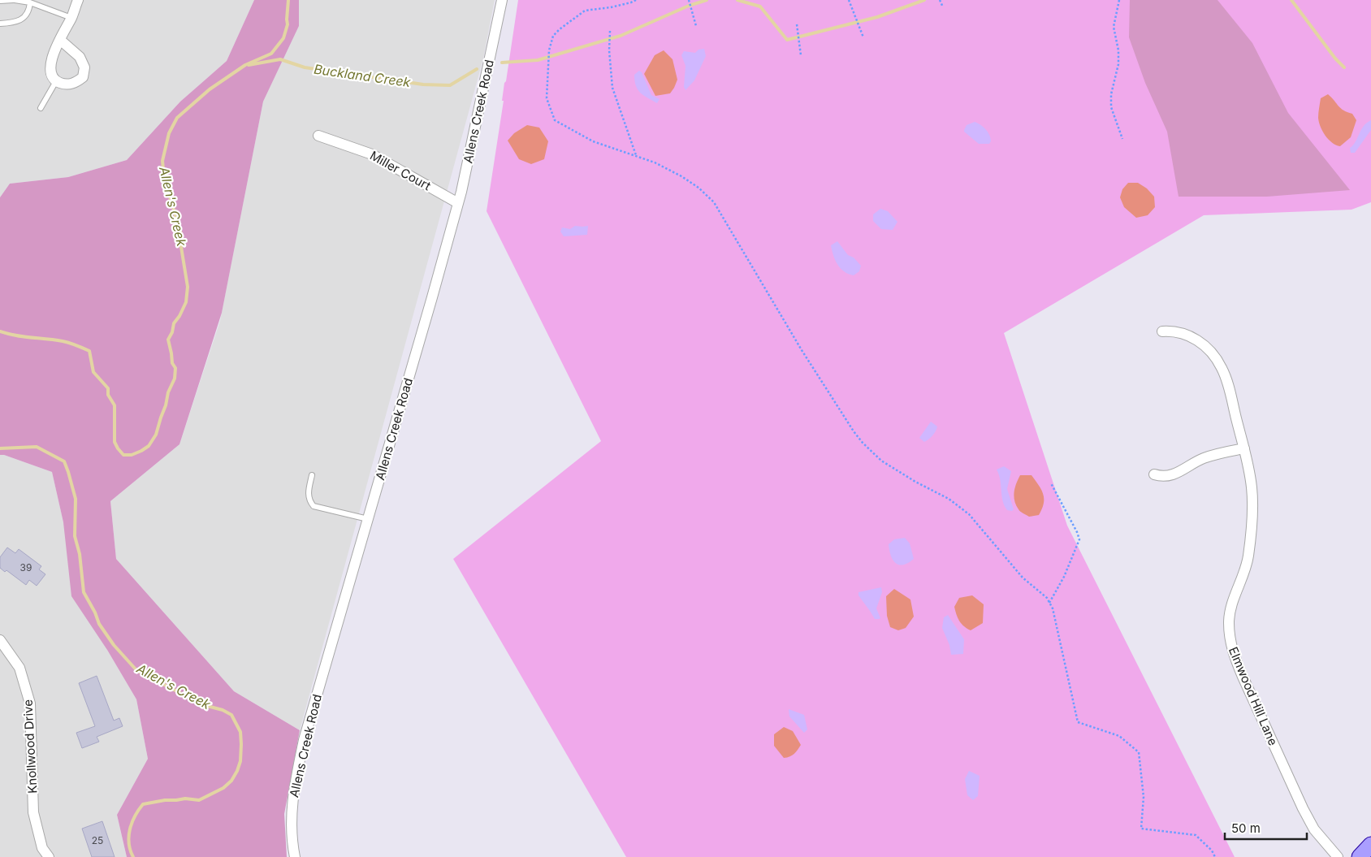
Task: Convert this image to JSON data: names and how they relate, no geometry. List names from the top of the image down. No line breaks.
{"streets":{"street":["Allens Creek Road","Miller Court","Elmwood Hill Lane","Knollwood Drive"]},"crossings":[["Allens Creek Road","Miller Court"]],"water":["Buckland Creek","Allen's Creek"],"house_numbers":["39","25"],"scale_bar":"50 m"}
